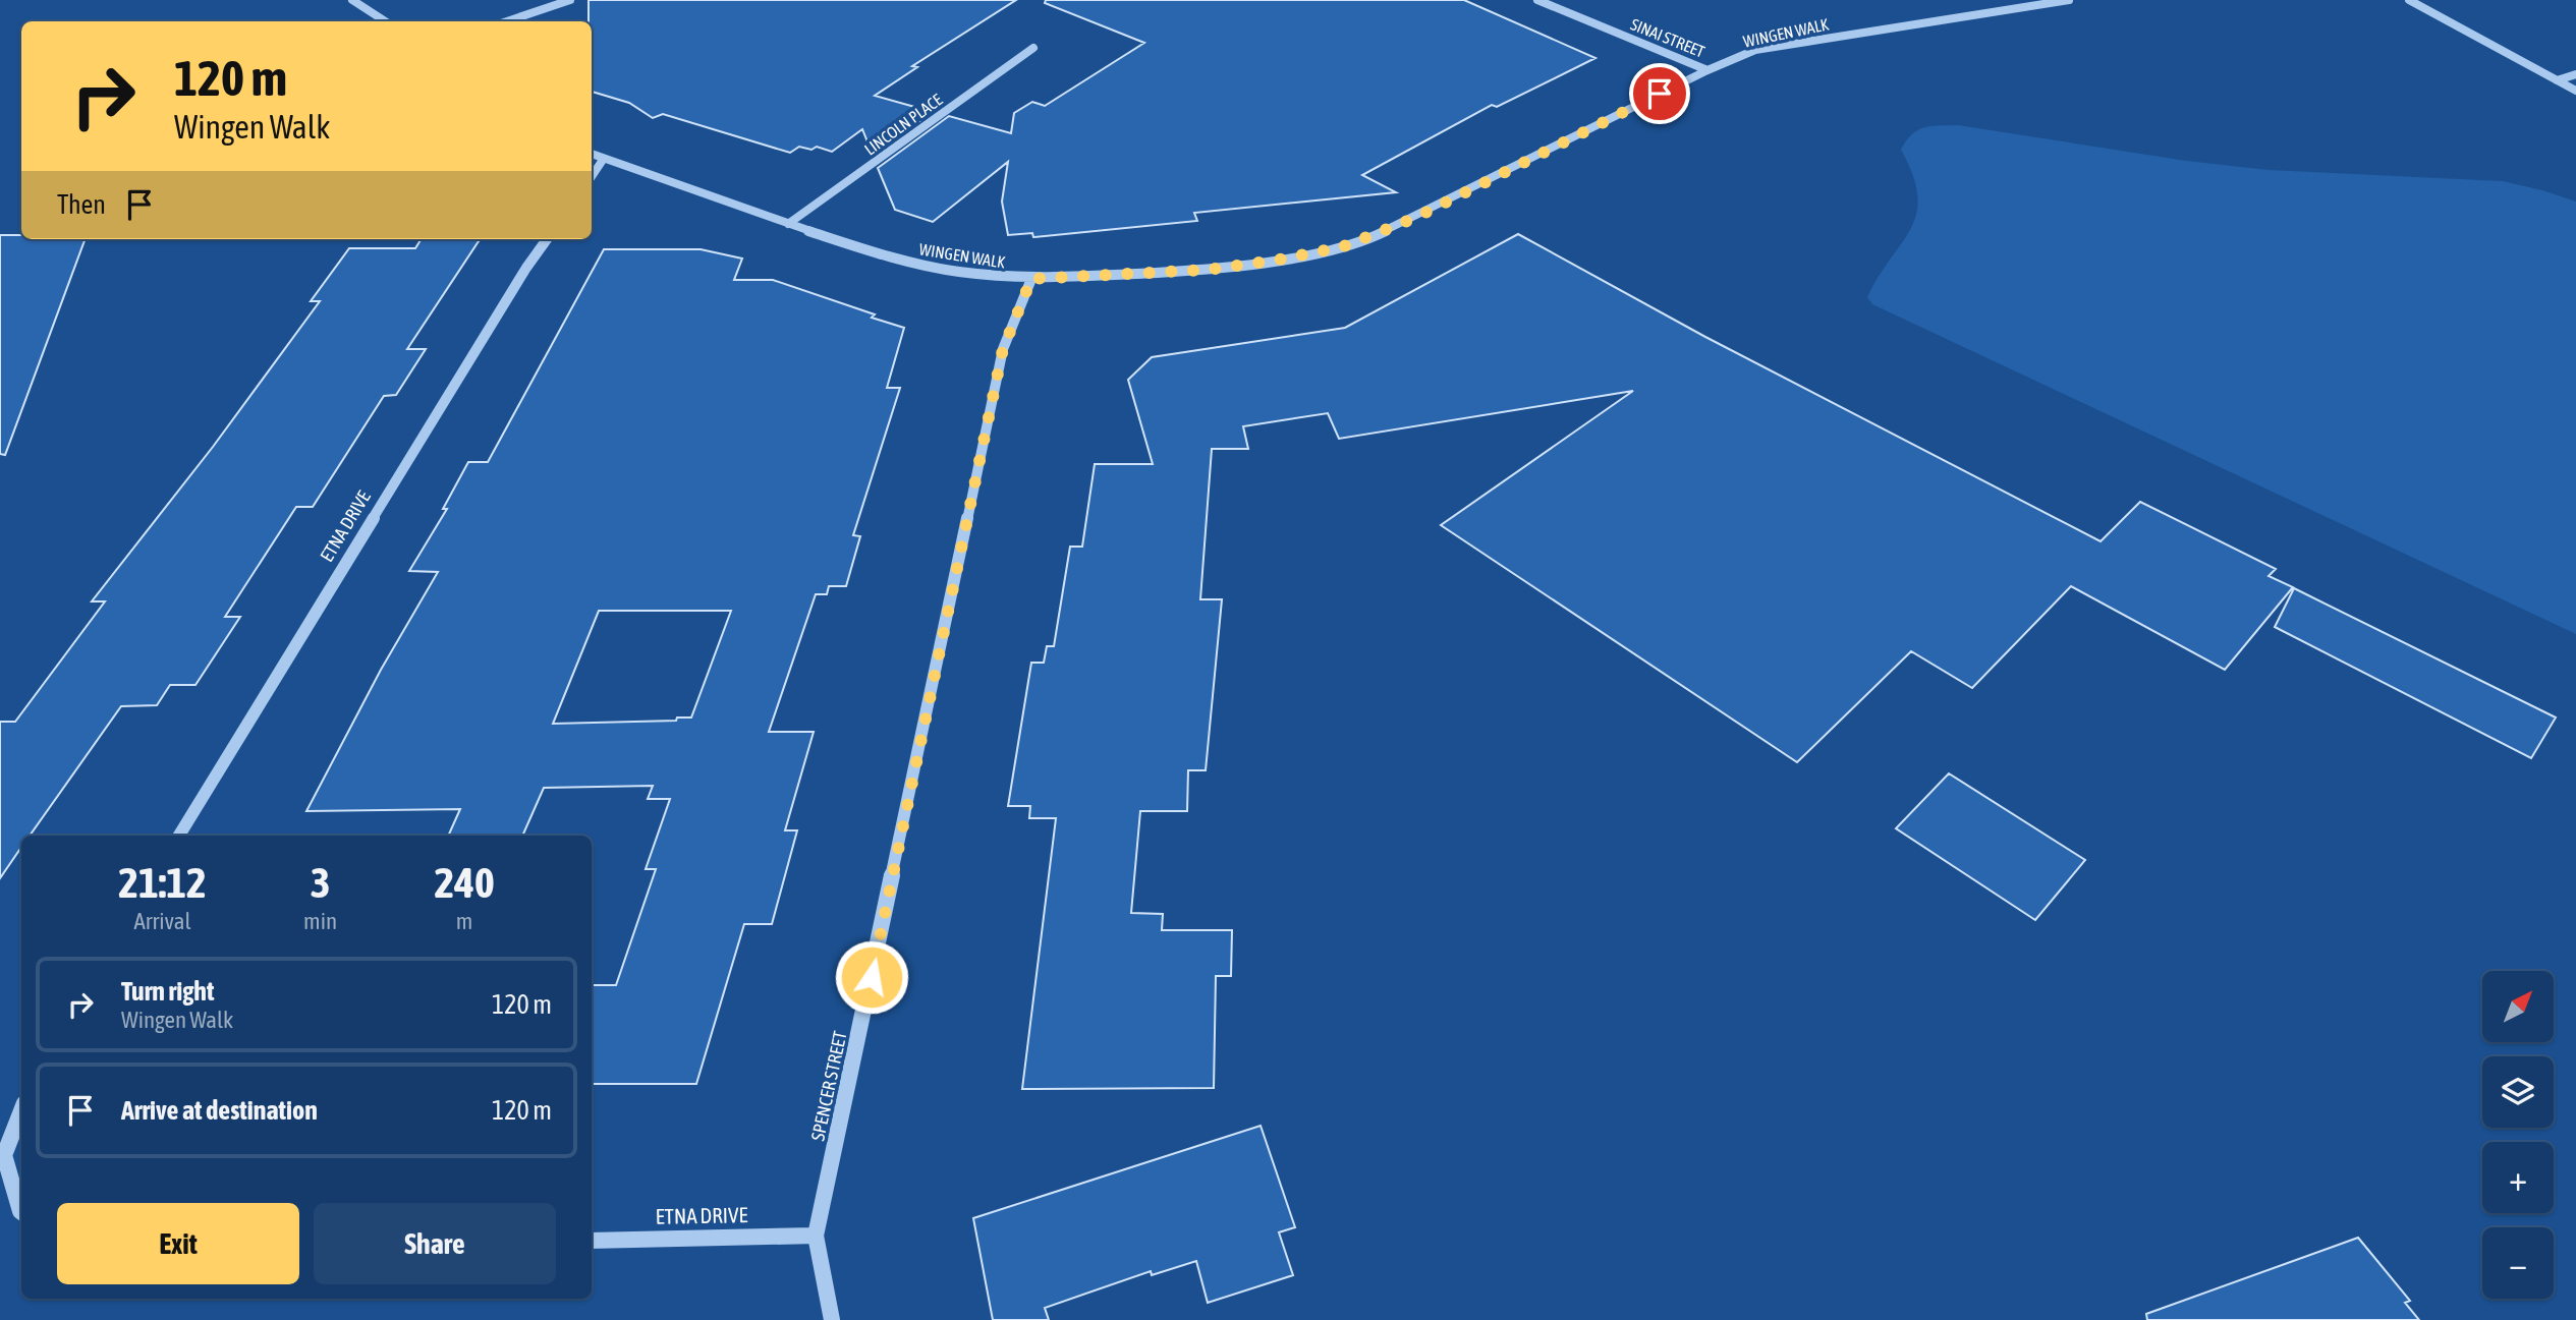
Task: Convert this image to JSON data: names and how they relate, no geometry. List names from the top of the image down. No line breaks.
{"streets":{"street":["WINGEN WALK","SINAI STREET","LINCOLN PLACE","ETNA DRIVE","SPENCER STREET"]},"crossings":[["WINGEN WALK","SINAI STREET"],["WINGEN WALK","LINCOLN PLACE"],["WINGEN WALK","SPENCER STREET"],["ETNA DRIVE","SPENCER STREET"]],"north":"top right","page":{"turn":["120 m","Wingen Walk"],"then":"Then","eta":["21:12","Arrival","3","min","240","m"],"list":[{"name":"Turn right","note":"Wingen Walk","value":"120 m"},{"name":"Arrive at destination","value":"120 m"}],"map_buttons":["+","−"],"buttons":["Exit","Share"]}}
